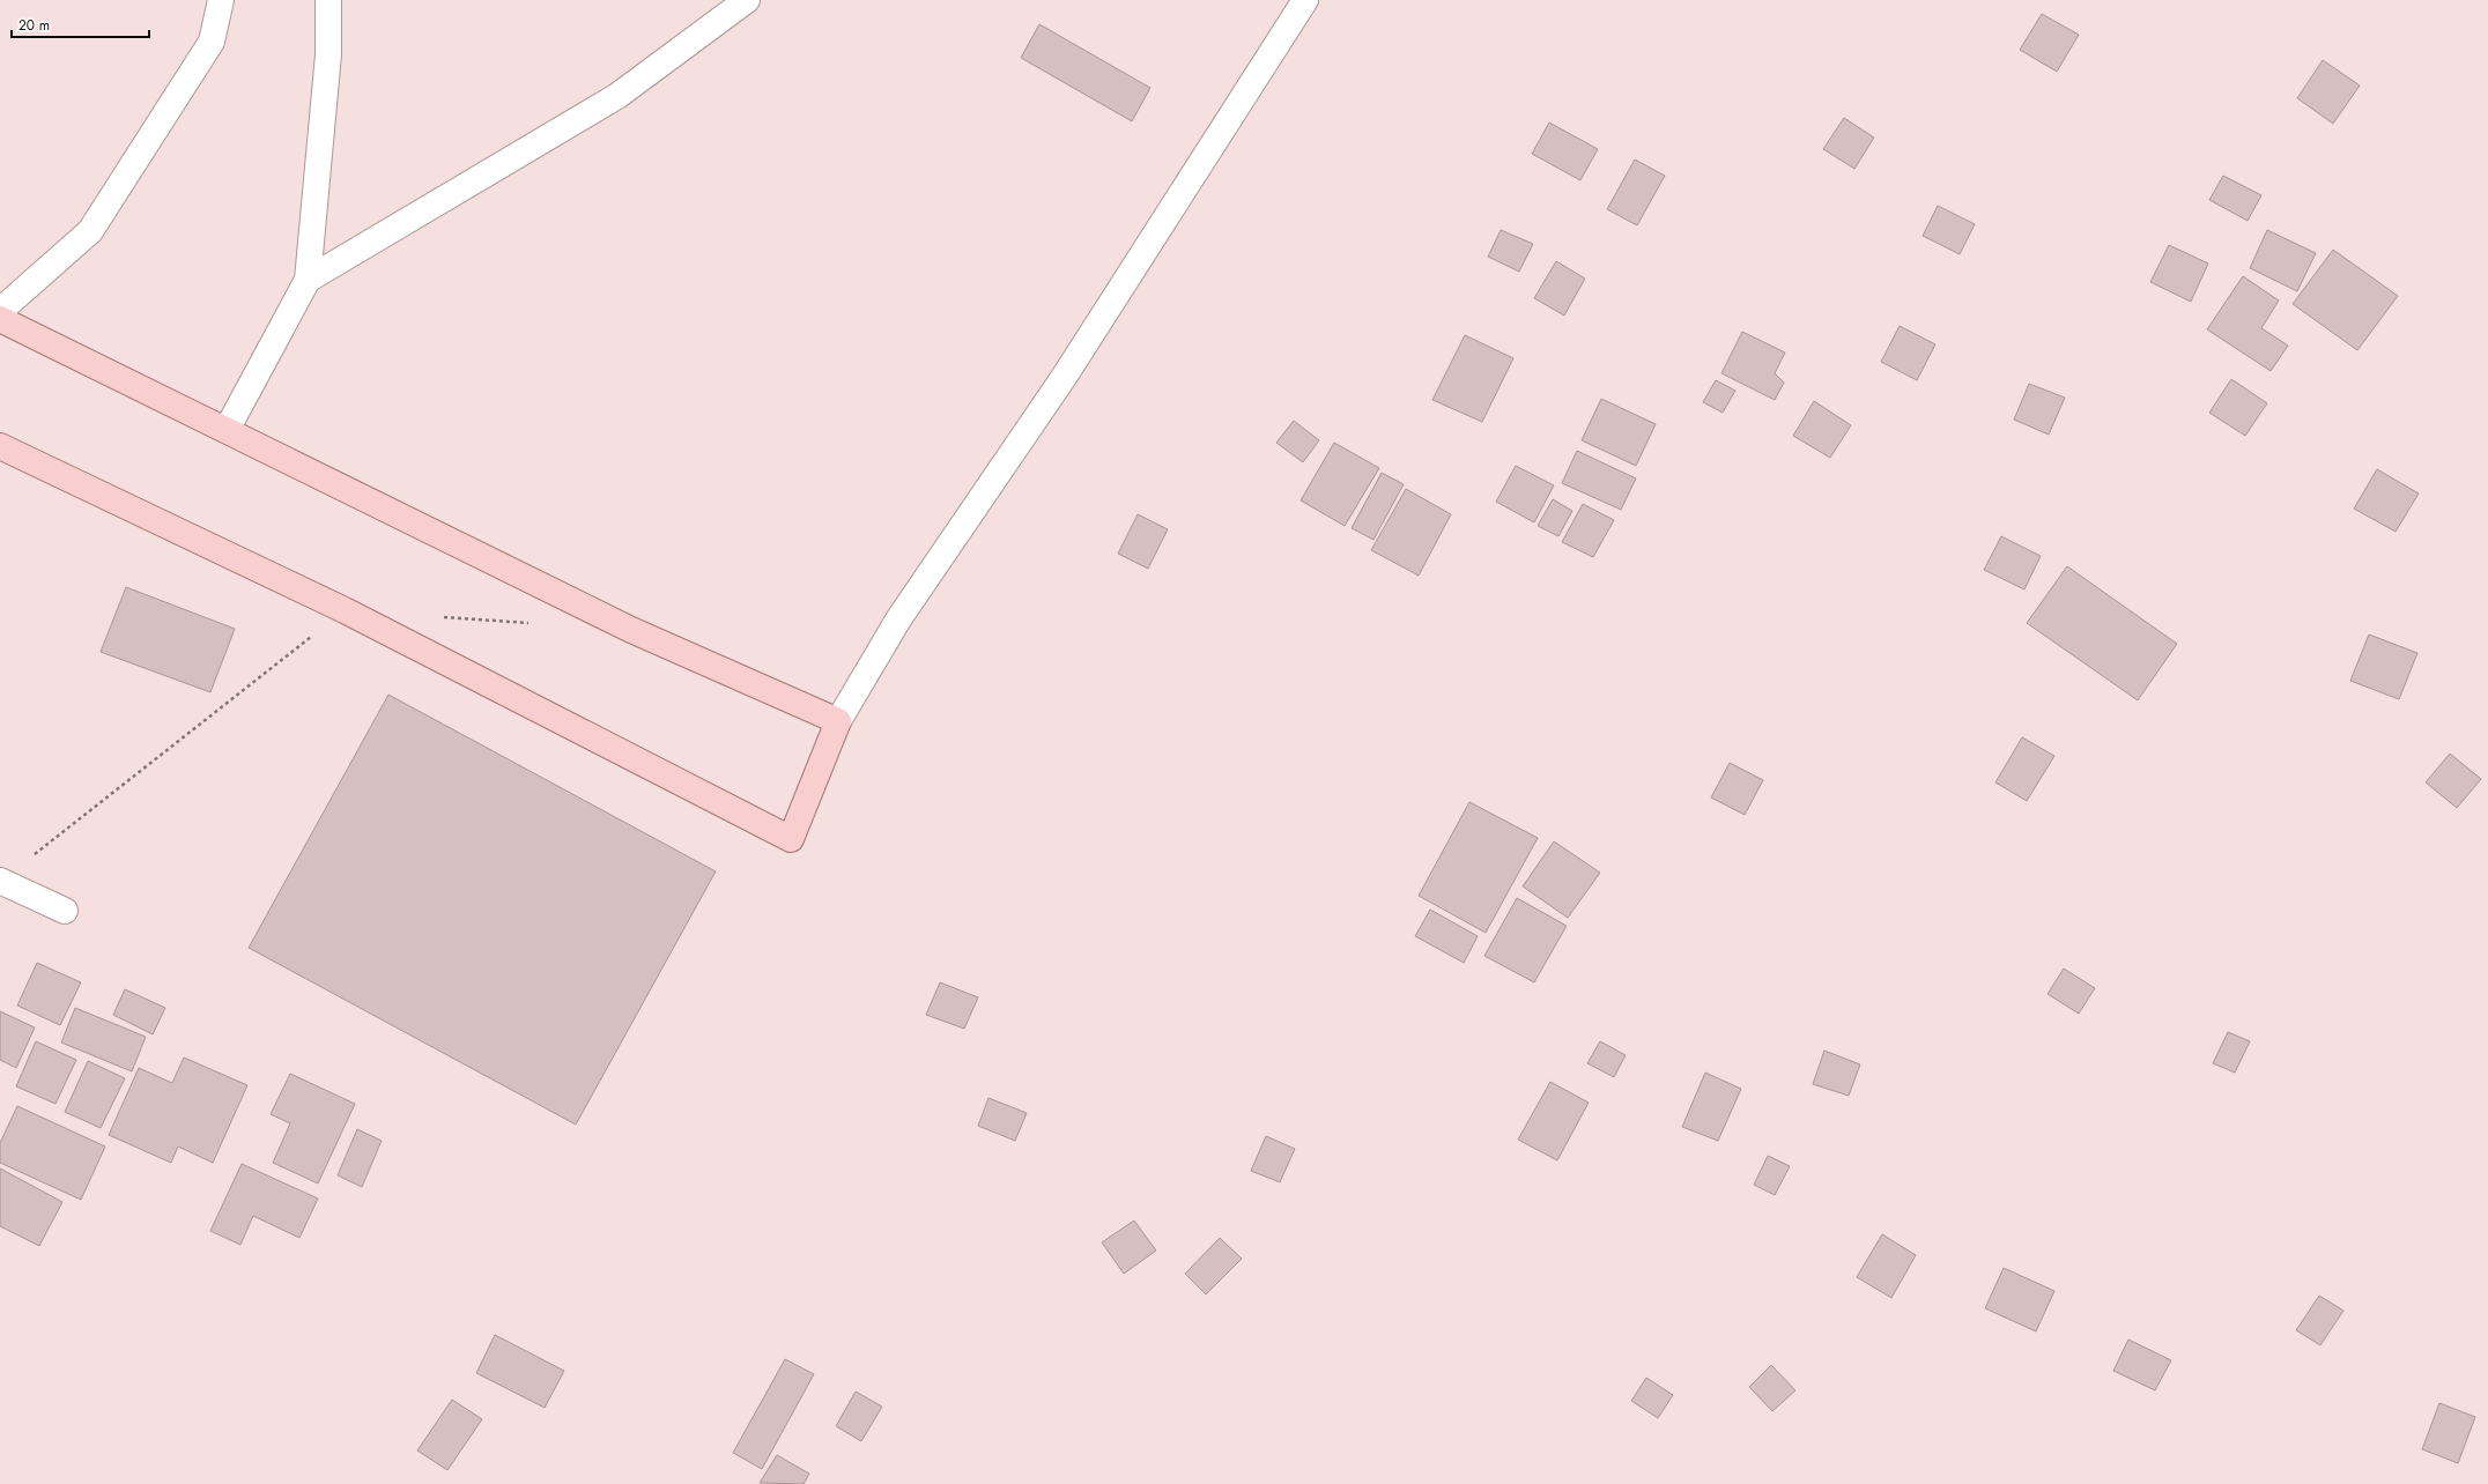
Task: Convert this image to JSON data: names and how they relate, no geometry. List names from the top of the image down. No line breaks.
{"scale_bar":"20 m"}
